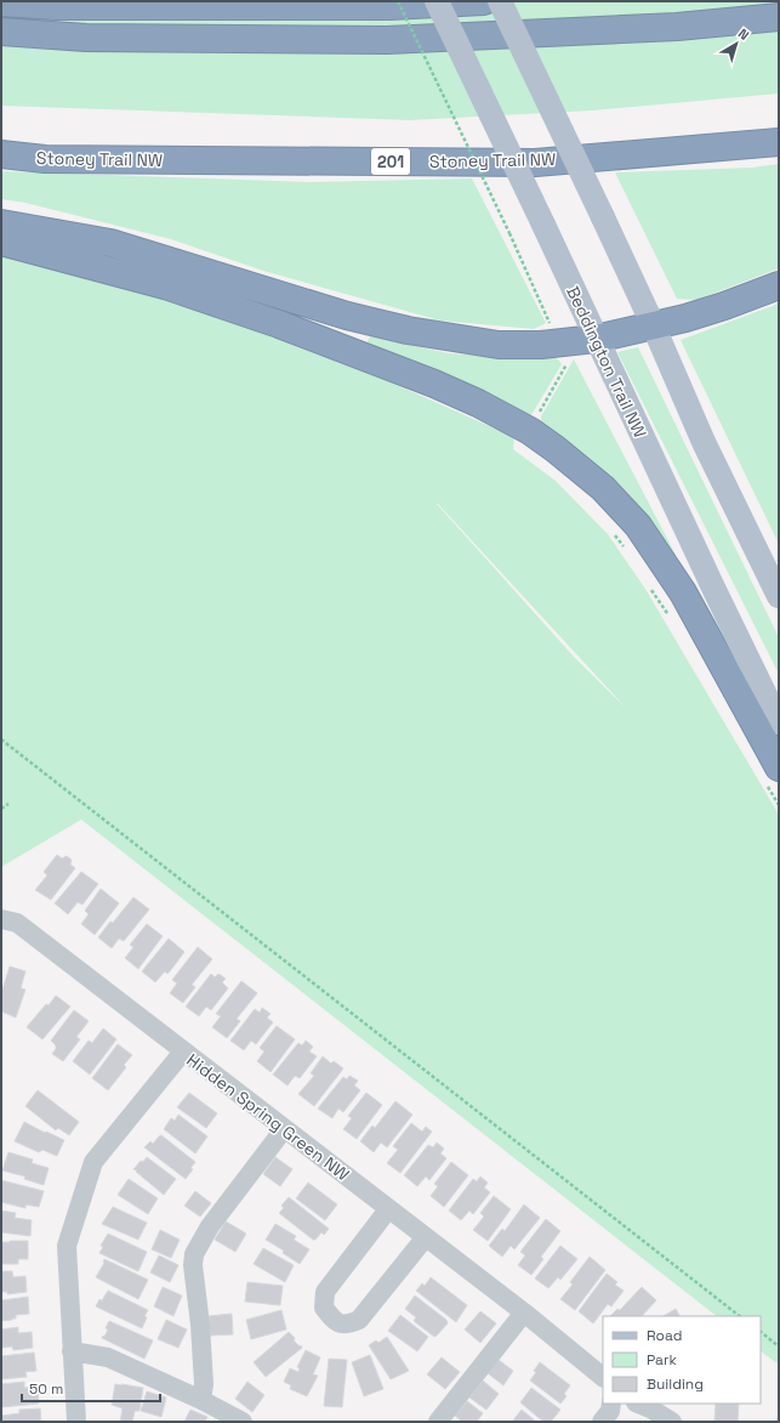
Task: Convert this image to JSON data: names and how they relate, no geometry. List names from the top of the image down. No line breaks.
{"streets":{"highway":["Stoney Trail NW","201"],"main road":["Beddington Trail NW"],"street":["Hidden Spring Green NW"]},"legend":["Road","Park","Building"],"scale_bar":"50 m","north":"top right"}
